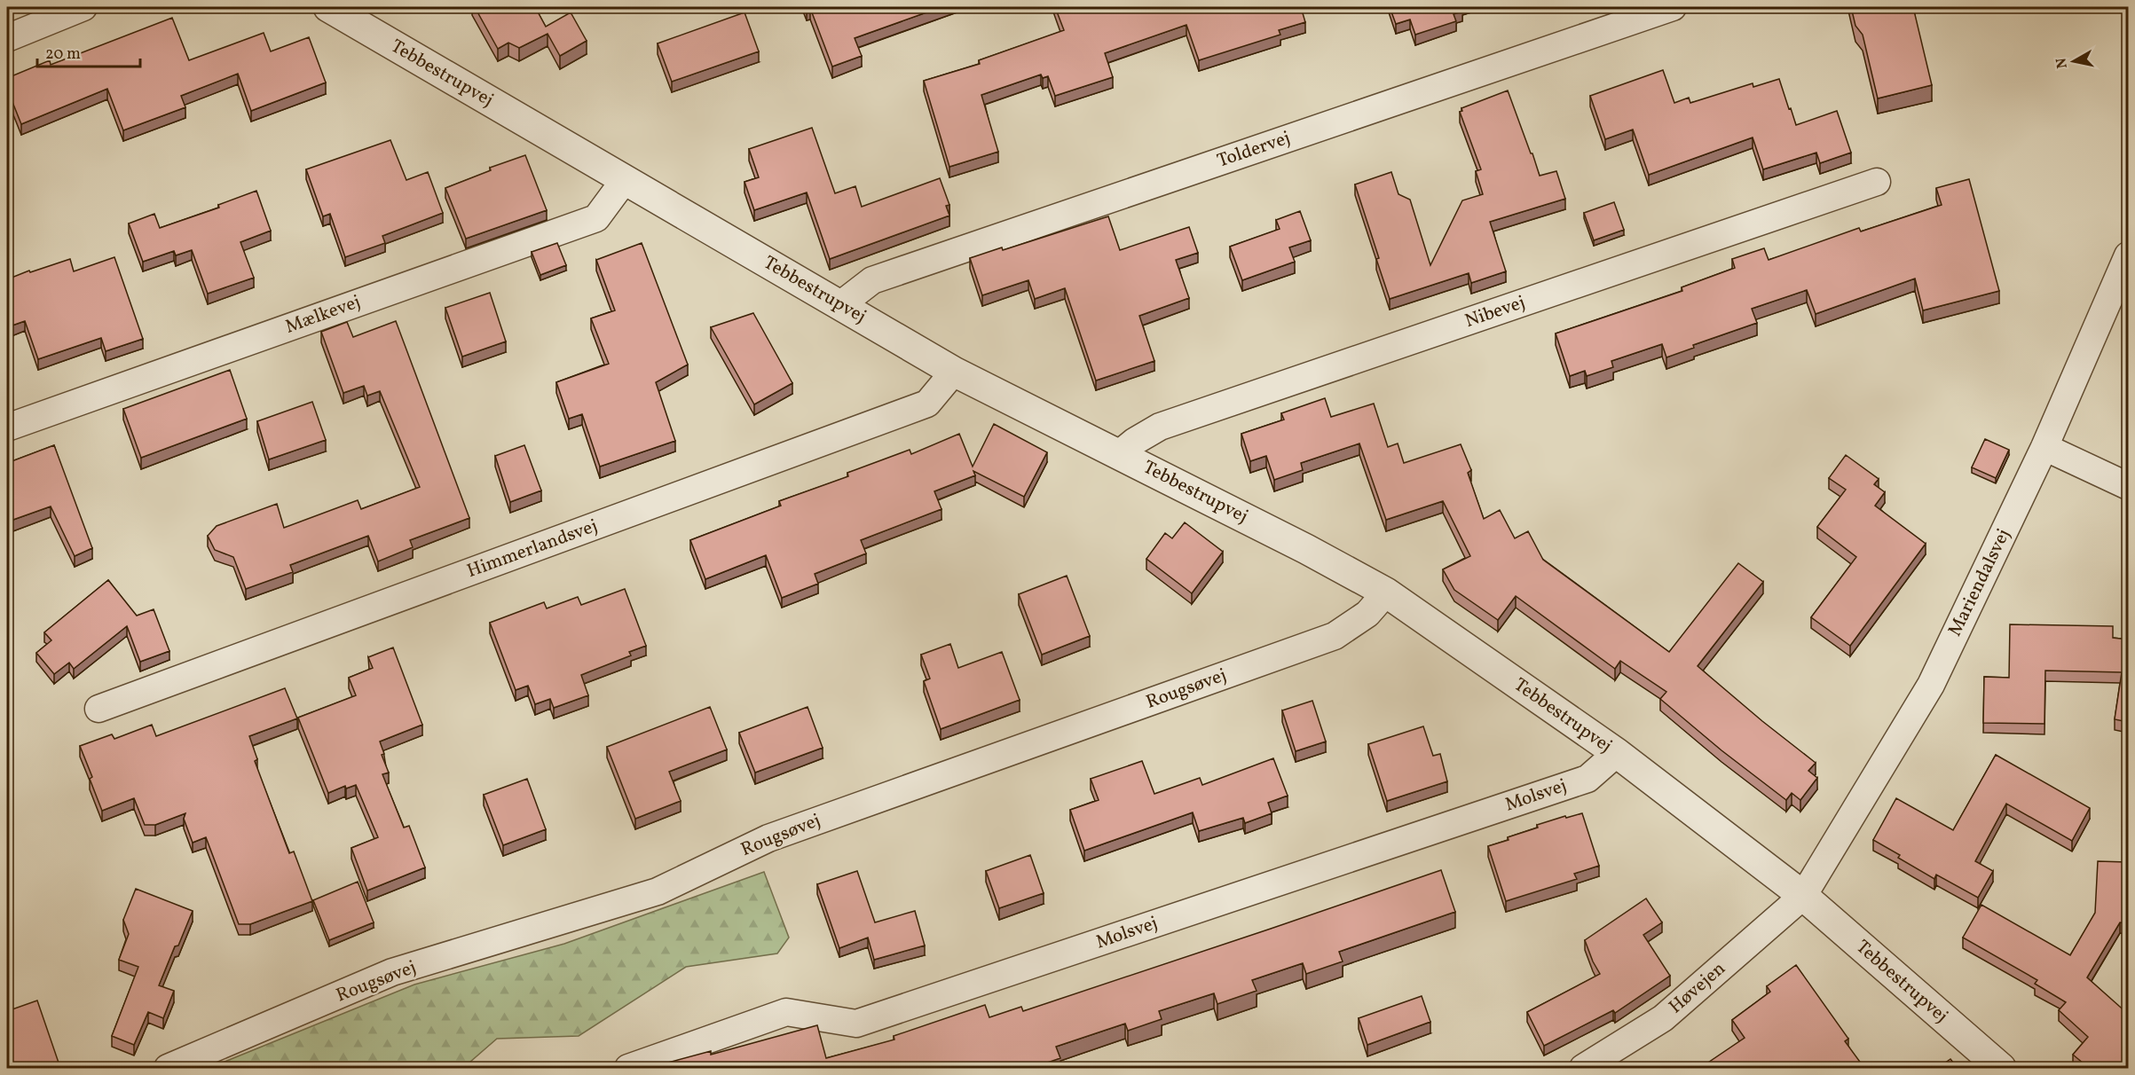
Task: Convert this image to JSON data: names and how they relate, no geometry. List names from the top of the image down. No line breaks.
{"streets":{"street":["Tebbestrupvej","Toldervej","Nibevej","Mælkevej","Himmerlandsvej","Mariendalsvej","Rougsøvej","Molsvej","Høvejen"]},"crossings":[["Tebbestrupvej","Toldervej"],["Tebbestrupvej","Nibevej"],["Tebbestrupvej","Mælkevej"],["Tebbestrupvej","Himmerlandsvej"],["Tebbestrupvej","Mariendalsvej"],["Tebbestrupvej","Rougsøvej"],["Tebbestrupvej","Molsvej"],["Tebbestrupvej","Høvejen"],["Mariendalsvej","Høvejen"]],"scale_bar":"20 m","north":"left"}
